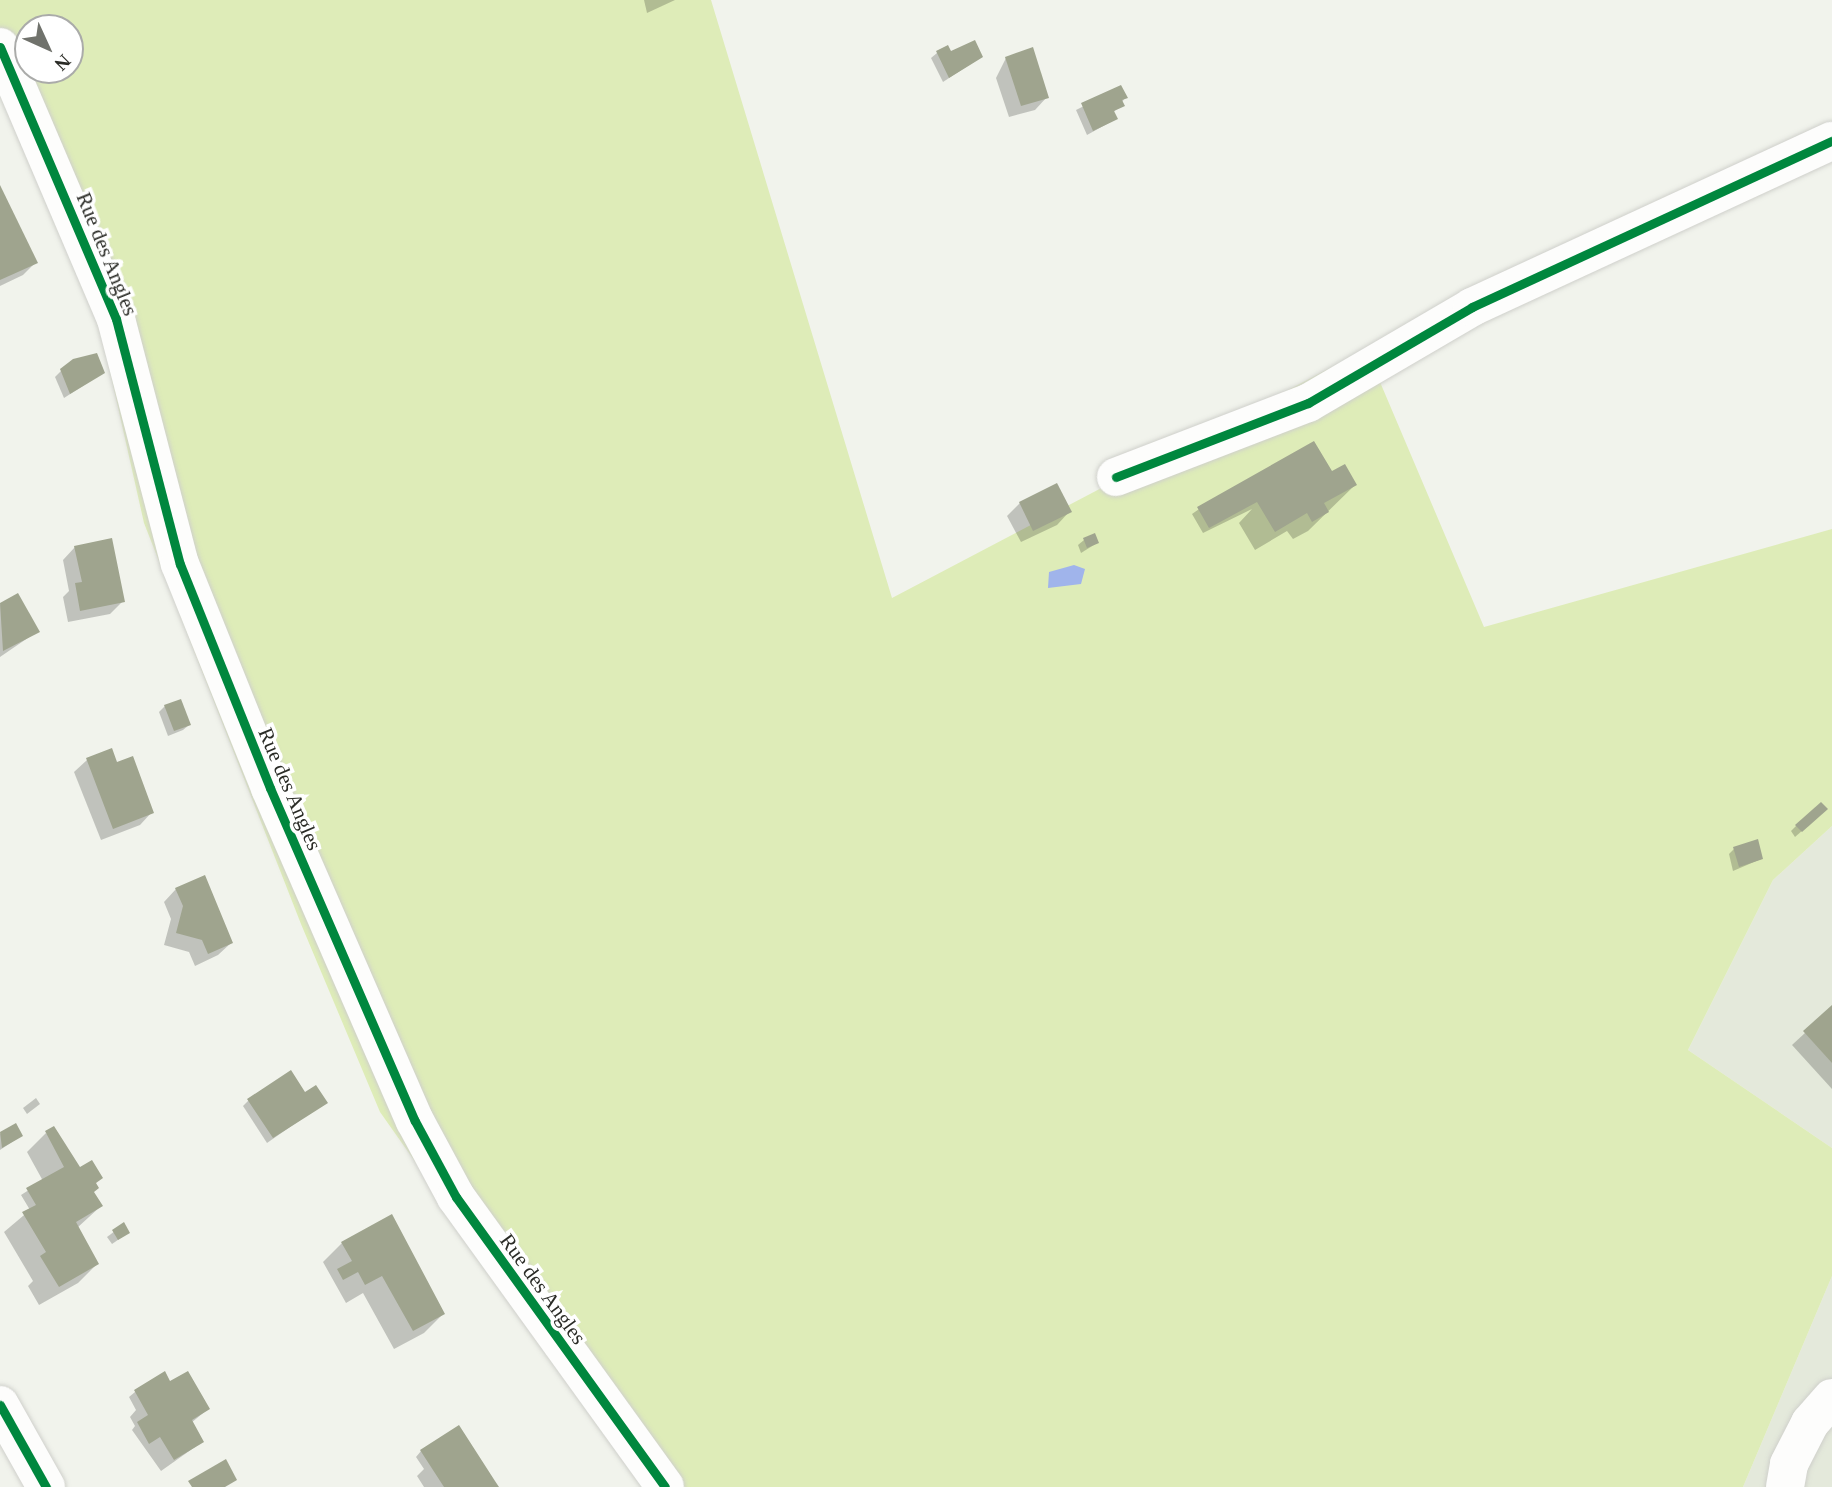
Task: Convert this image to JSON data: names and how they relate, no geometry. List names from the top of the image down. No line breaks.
{"streets":{"street":["Rue des Angles"]},"north":"bottom right"}
